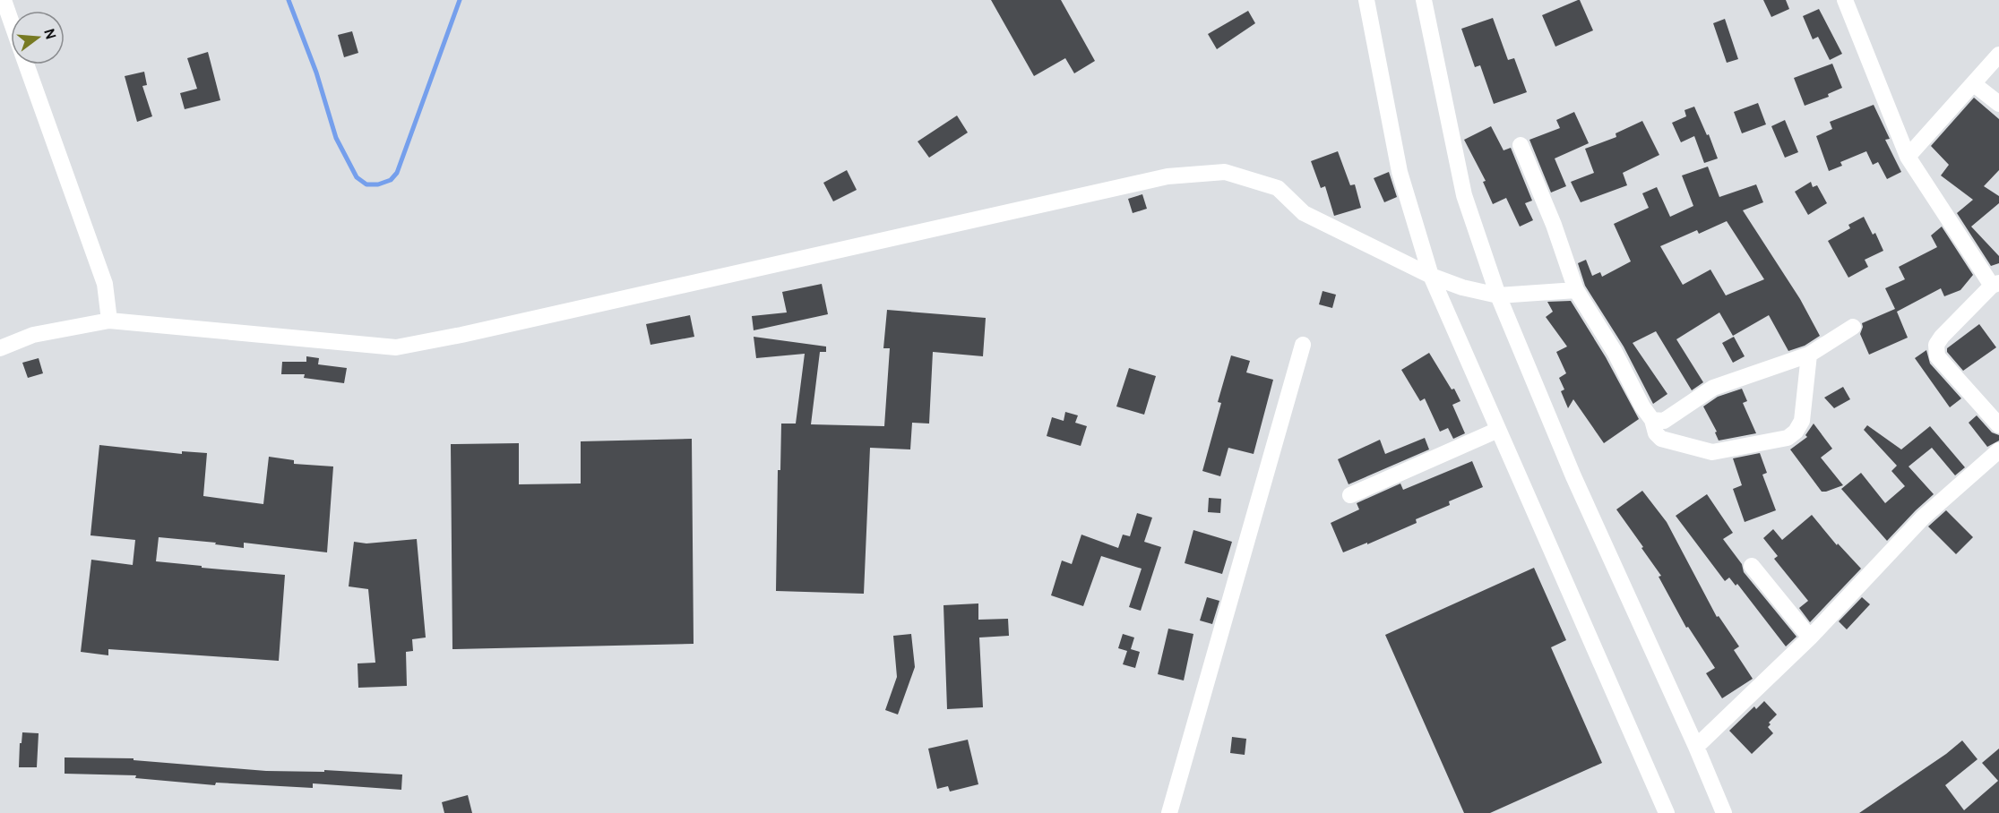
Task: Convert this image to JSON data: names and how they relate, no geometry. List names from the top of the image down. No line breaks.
{"north":"right"}
